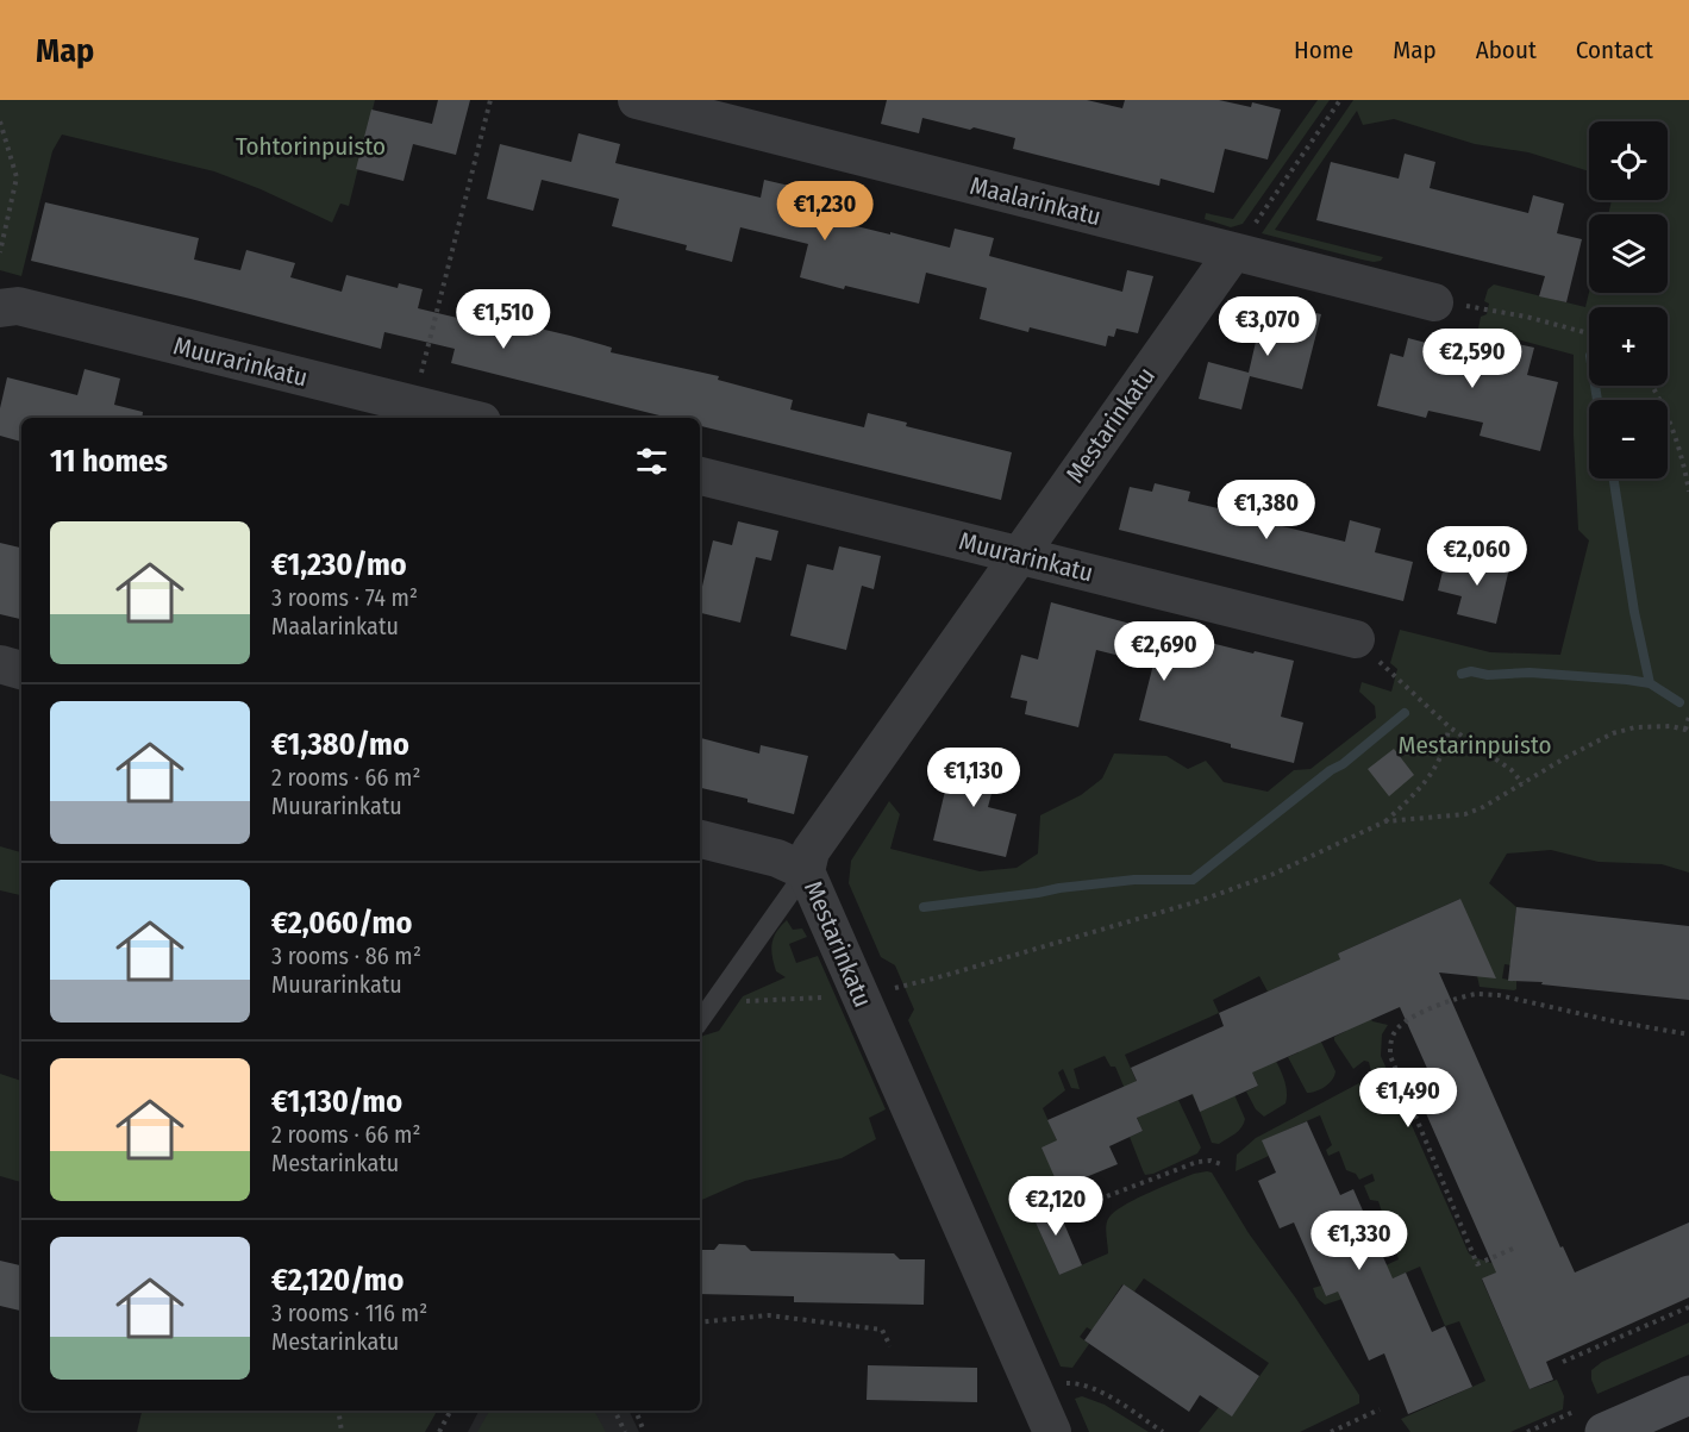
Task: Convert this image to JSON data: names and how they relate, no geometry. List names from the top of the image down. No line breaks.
{"streets":{"street":["Maalarinkatu","Muurarinkatu","Mestarinkatu"]},"crossings":[["Maalarinkatu","Mestarinkatu"],["Muurarinkatu","Mestarinkatu"]],"parks":["Tohtorinpuisto","Mestarinpuisto"],"page":{"header":"Map","nav":["Home","Map","About","Contact"],"map_buttons":["+","−"],"price":["€1,230","€1,510","€3,070","€2,590","€1,380","€2,060","€2,690","€1,130","€1,490","€2,120","€1,330"],"heading":"11 homes","list":[{"name":"€1,230/mo","note":"3 rooms · 74 m² · Maalarinkatu"},{"name":"€1,380/mo","note":"2 rooms · 66 m² · Muurarinkatu"},{"name":"€2,060/mo","note":"3 rooms · 86 m² · Muurarinkatu"},{"name":"€1,130/mo","note":"2 rooms · 66 m² · Mestarinkatu"},{"name":"€2,120/mo","note":"3 rooms · 116 m² · Mestarinkatu"}]}}
